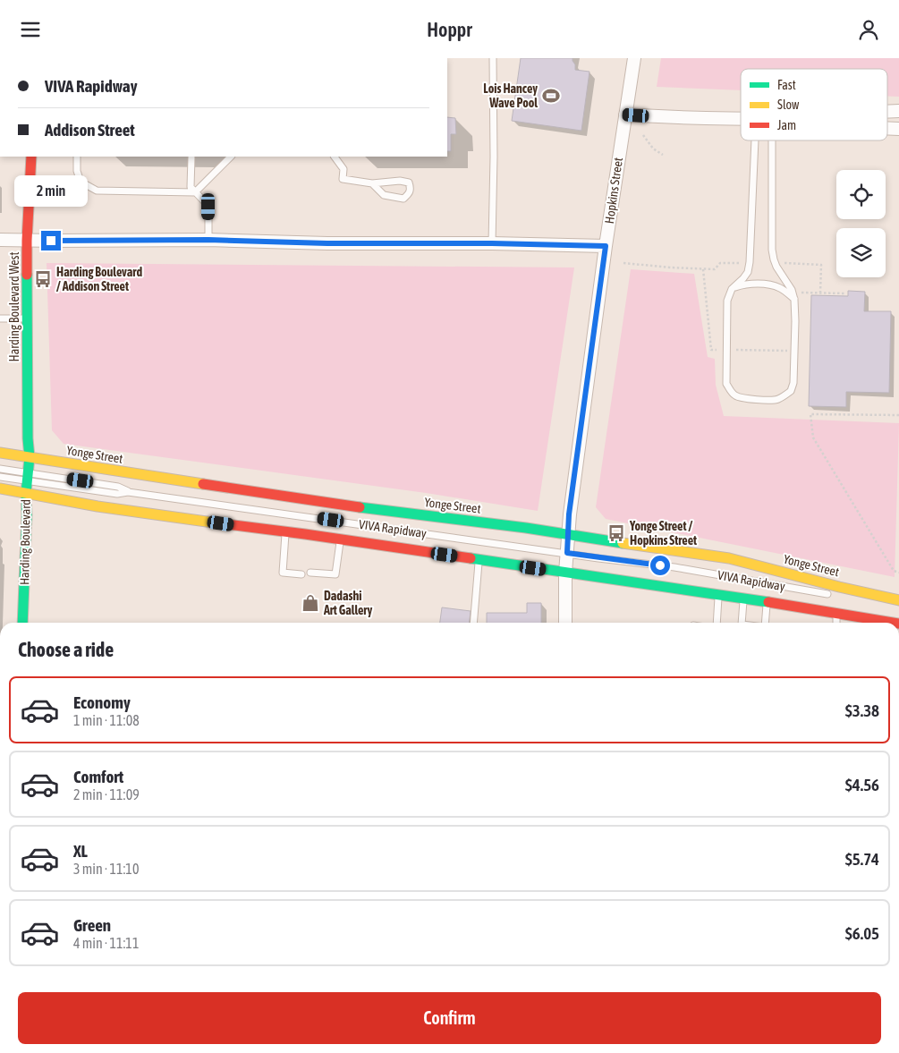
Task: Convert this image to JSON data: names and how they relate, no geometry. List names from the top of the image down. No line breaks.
{"streets":{"main road":["Harding Boulevard West","Yonge Street","Harding Boulevard"],"street":["Hopkins Street"],"lane":["VIVA Rapidway"]},"crossings":[["Hopkins Street","Yonge Street"],["Hopkins Street","VIVA Rapidway"],["Harding Boulevard West","Yonge Street"],["Harding Boulevard West","Harding Boulevard"],["Yonge Street","VIVA Rapidway"],["Yonge Street","Harding Boulevard"],["VIVA Rapidway","Harding Boulevard"]],"places":{"sports":["Lois Hancey Wave Pool"],"bus stop":["Harding Boulevard / Addison Street","Yonge Street / Hopkins Street"],"shop":["Dadashi Art Gallery"]},"legend":["Fast","Slow","Jam"],"page":{"header":"Hoppr","banner":["VIVA Rapidway","Addison Street"],"bubble":"2 min","heading":"Choose a ride","list":[{"name":"Economy","note":"1 min · 11:08","value":"$3.38"},{"name":"Comfort","note":"2 min · 11:09","value":"$4.56"},{"name":"XL","note":"3 min · 11:10","value":"$5.74"},{"name":"Green","note":"4 min · 11:11","value":"$6.05"}],"buttons":"Confirm"}}
